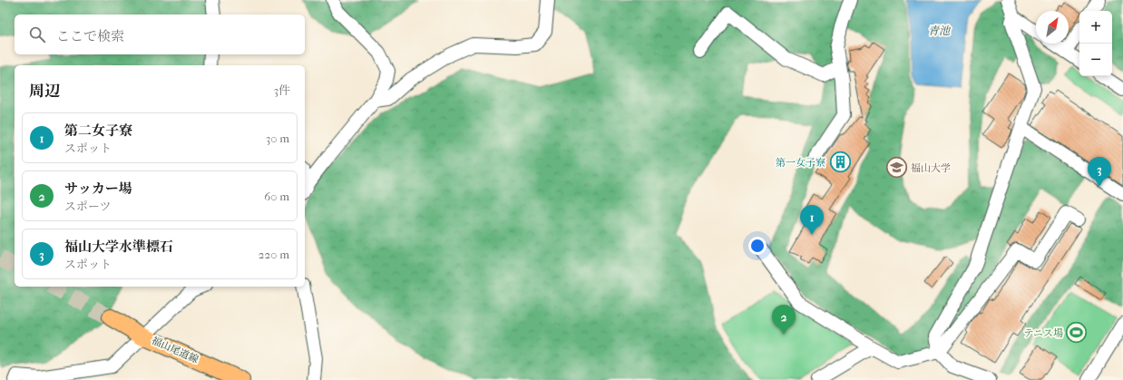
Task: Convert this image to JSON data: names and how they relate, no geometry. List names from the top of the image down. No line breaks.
{"streets":{"main road":["福山尾道線"]},"water":["青池"],"places":{"building":["第一女子寮"],"school or university":["福山大学"],"sports":["テニス場"]},"north":"top right","page":{"map_buttons":["+","−"],"search":"ここで検索","heading":["周辺","3件"],"list":[{"mark":"1","name":"第二女子寮","note":"スポット","value":"30 m"},{"mark":"2","name":"サッカー場","note":"スポーツ","value":"60 m"},{"mark":"3","name":"福山大学水準標石","note":"スポット","value":"220 m"}],"pins":["3","1","2"]}}
